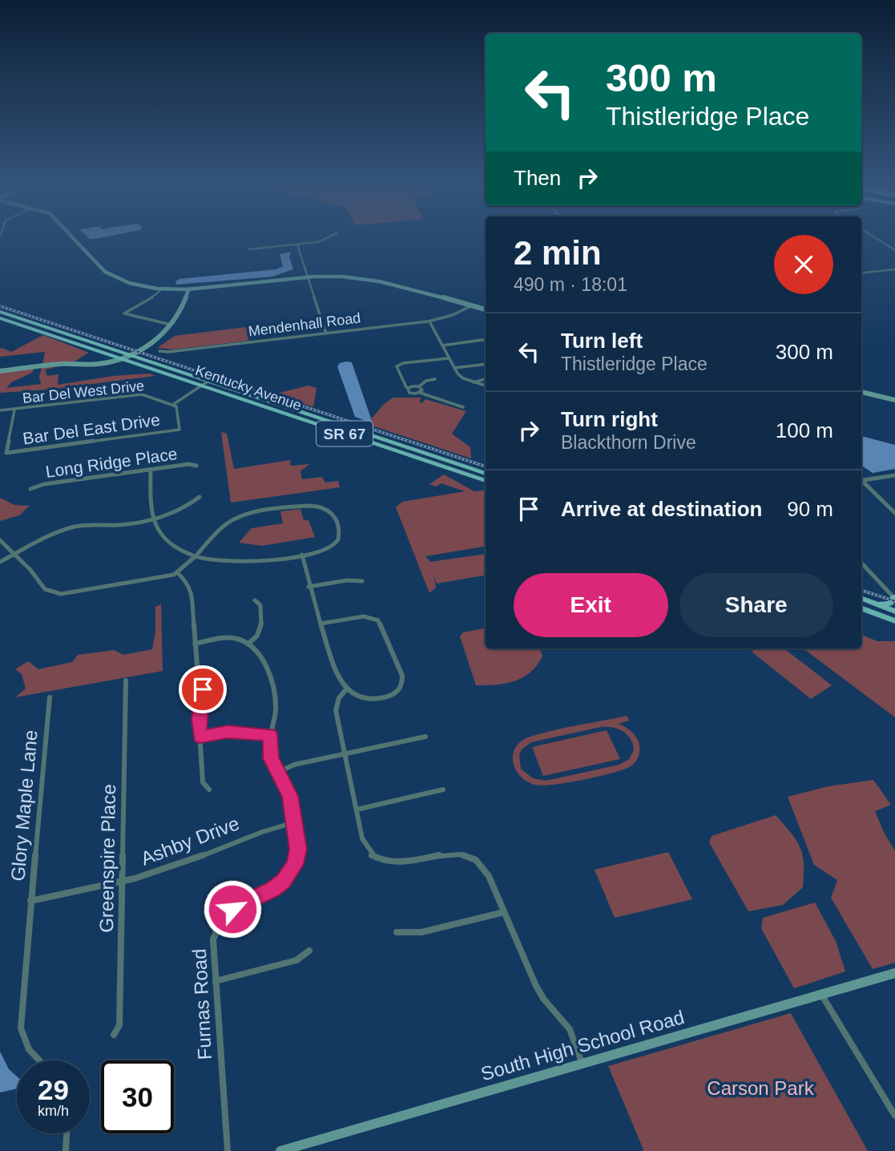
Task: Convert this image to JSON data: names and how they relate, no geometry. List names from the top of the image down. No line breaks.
{"streets":{"main road":["Kentucky Avenue","SR 67"],"street":["Mendenhall Road","Bar Del West Drive","Bar Del East Drive","Long Ridge Place","Glory Maple Lane","Ashby Drive","Greenspire Place","Furnas Road","South High School Road"]},"crossings":[["Glory Maple Lane","Ashby Drive"],["Ashby Drive","Greenspire Place"],["Ashby Drive","Furnas Road"]],"parks":["Carson Park"],"page":{"turn":["300 m","Thistleridge Place"],"then":"Then","heading":["2 min","490 m · 18:01"],"list":[{"name":"Turn left","note":"Thistleridge Place","value":"300 m"},{"name":"Turn right","note":"Blackthorn Drive","value":"100 m"},{"name":"Arrive at destination","value":"90 m"}],"buttons":["Exit","Share"],"speed":"29 km/h","limit":"30"}}
